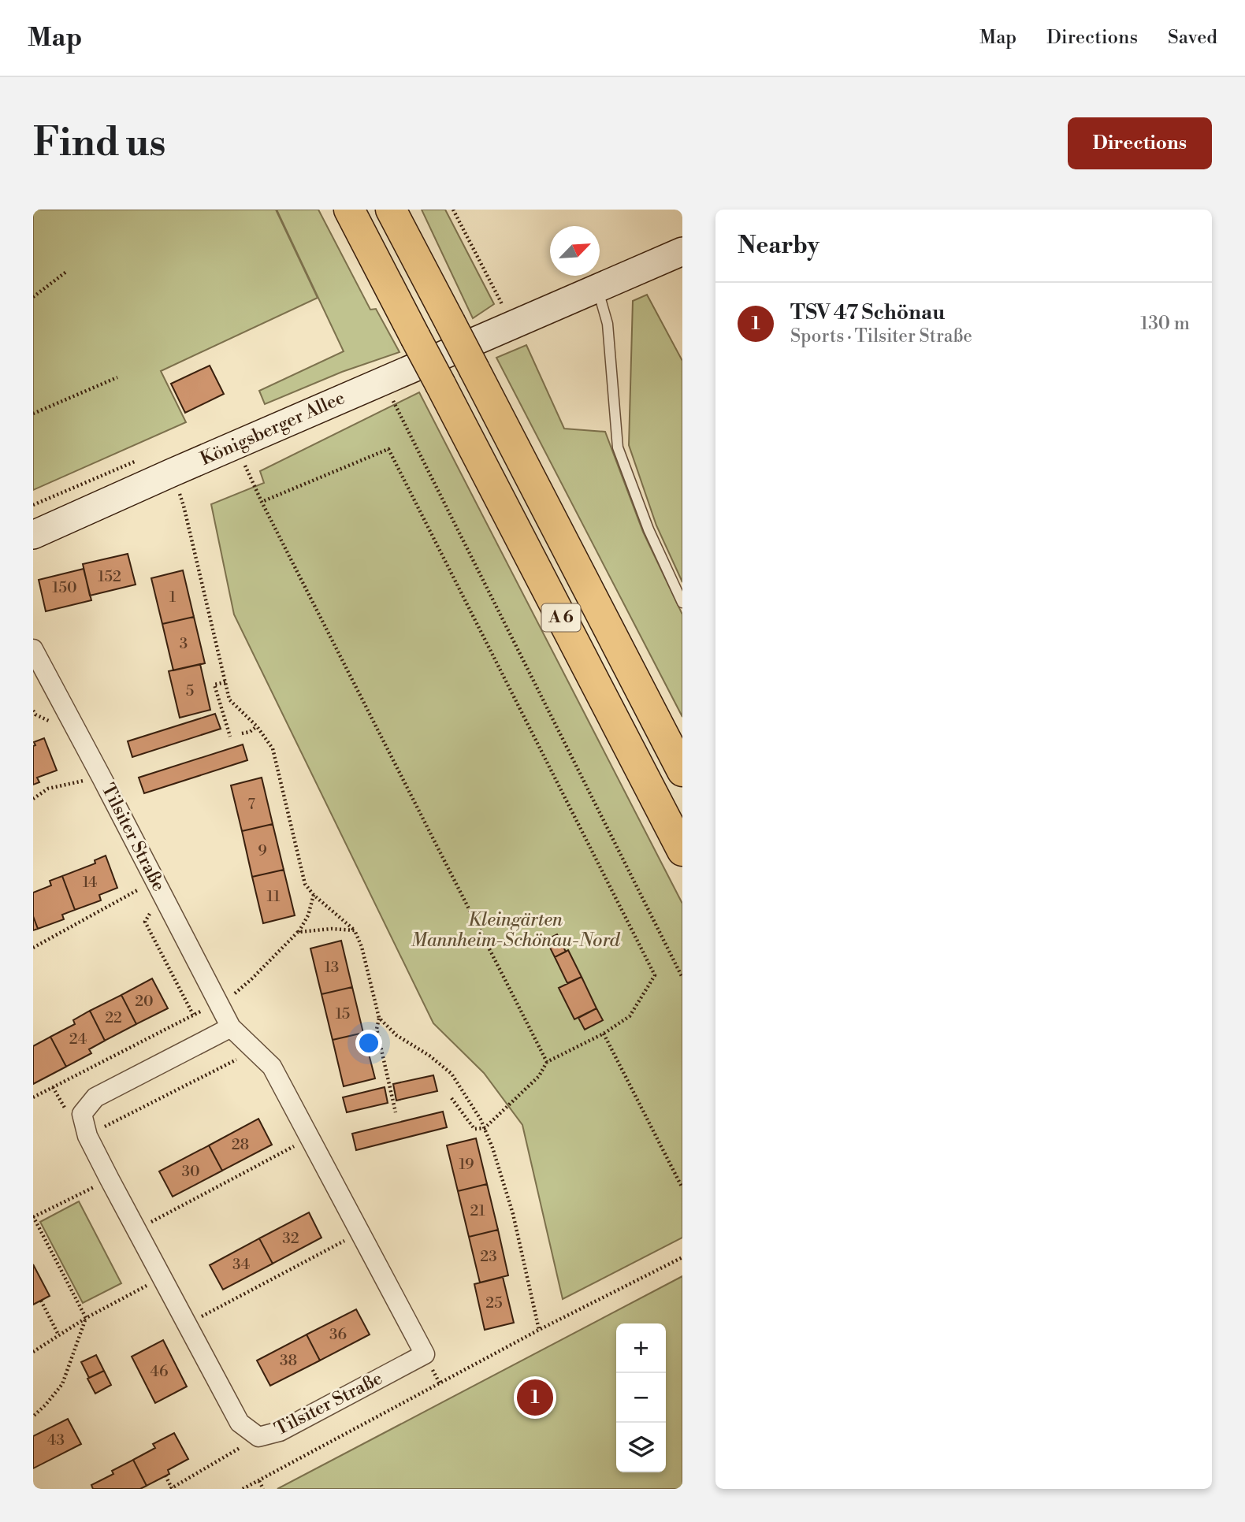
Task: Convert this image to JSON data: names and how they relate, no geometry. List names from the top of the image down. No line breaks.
{"streets":{"highway":["A 6"],"street":["Königsberger Allee","Tilsiter Straße"]},"parks":["Kleingärten Mannheim-Schönau-Nord"],"house_numbers":["152","150","1","3","5","7","9","14","11","13","20","15","22","24","28","19","30","21","32","23","34","25","36","38","46","43"],"north":"top right","page":{"header":"Map","nav":["Map","Directions","Saved"],"buttons":"Directions","title":"Find us","heading":"Nearby","list":[{"mark":"1","name":"TSV 47 Schönau","note":"Sports · Tilsiter Straße","value":"130 m"}],"map_buttons":["+","−"],"pins":"1"}}
